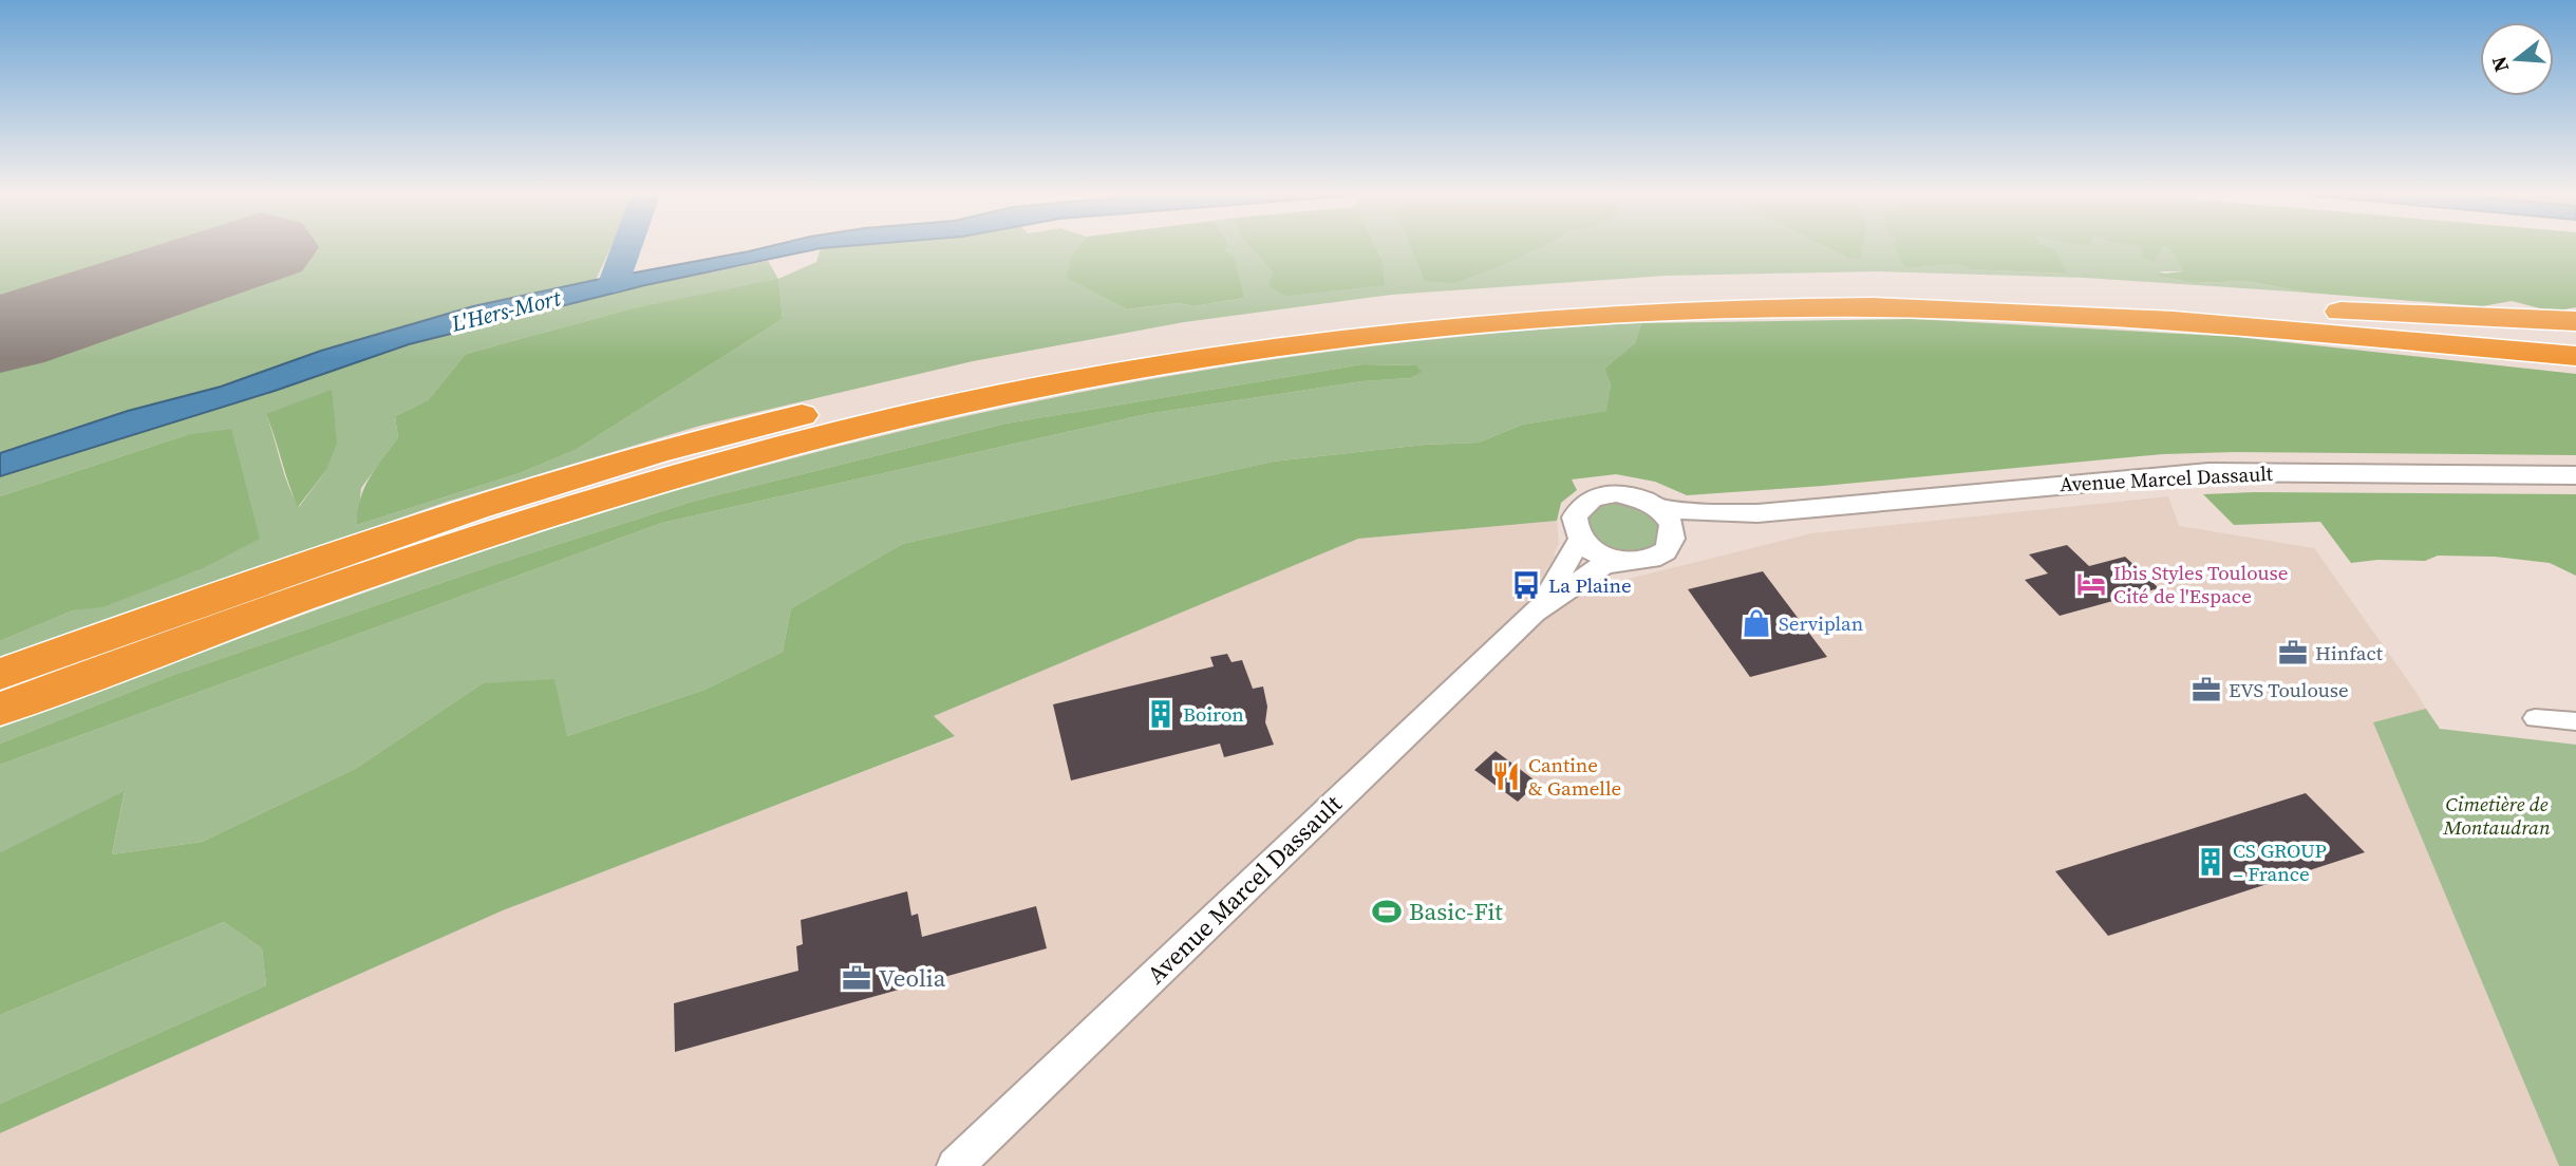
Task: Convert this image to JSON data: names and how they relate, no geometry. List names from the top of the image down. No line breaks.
{"streets":{"street":["Avenue Marcel Dassault"]},"water":["L'Hers-Mort"],"parks":["Cimetière de Montaudran"],"places":{"hotel":["Ibis Styles Toulouse Cité de l'Espace"],"bus stop":["La Plaine"],"shop":["Serviplan"],"office":["Hinfact","EVS Toulouse","Veolia"],"building":["Boiron","CS GROUP – France"],"restaurant":["Cantine & Gamelle"],"sports":["Basic-Fit"]},"north":"left"}
